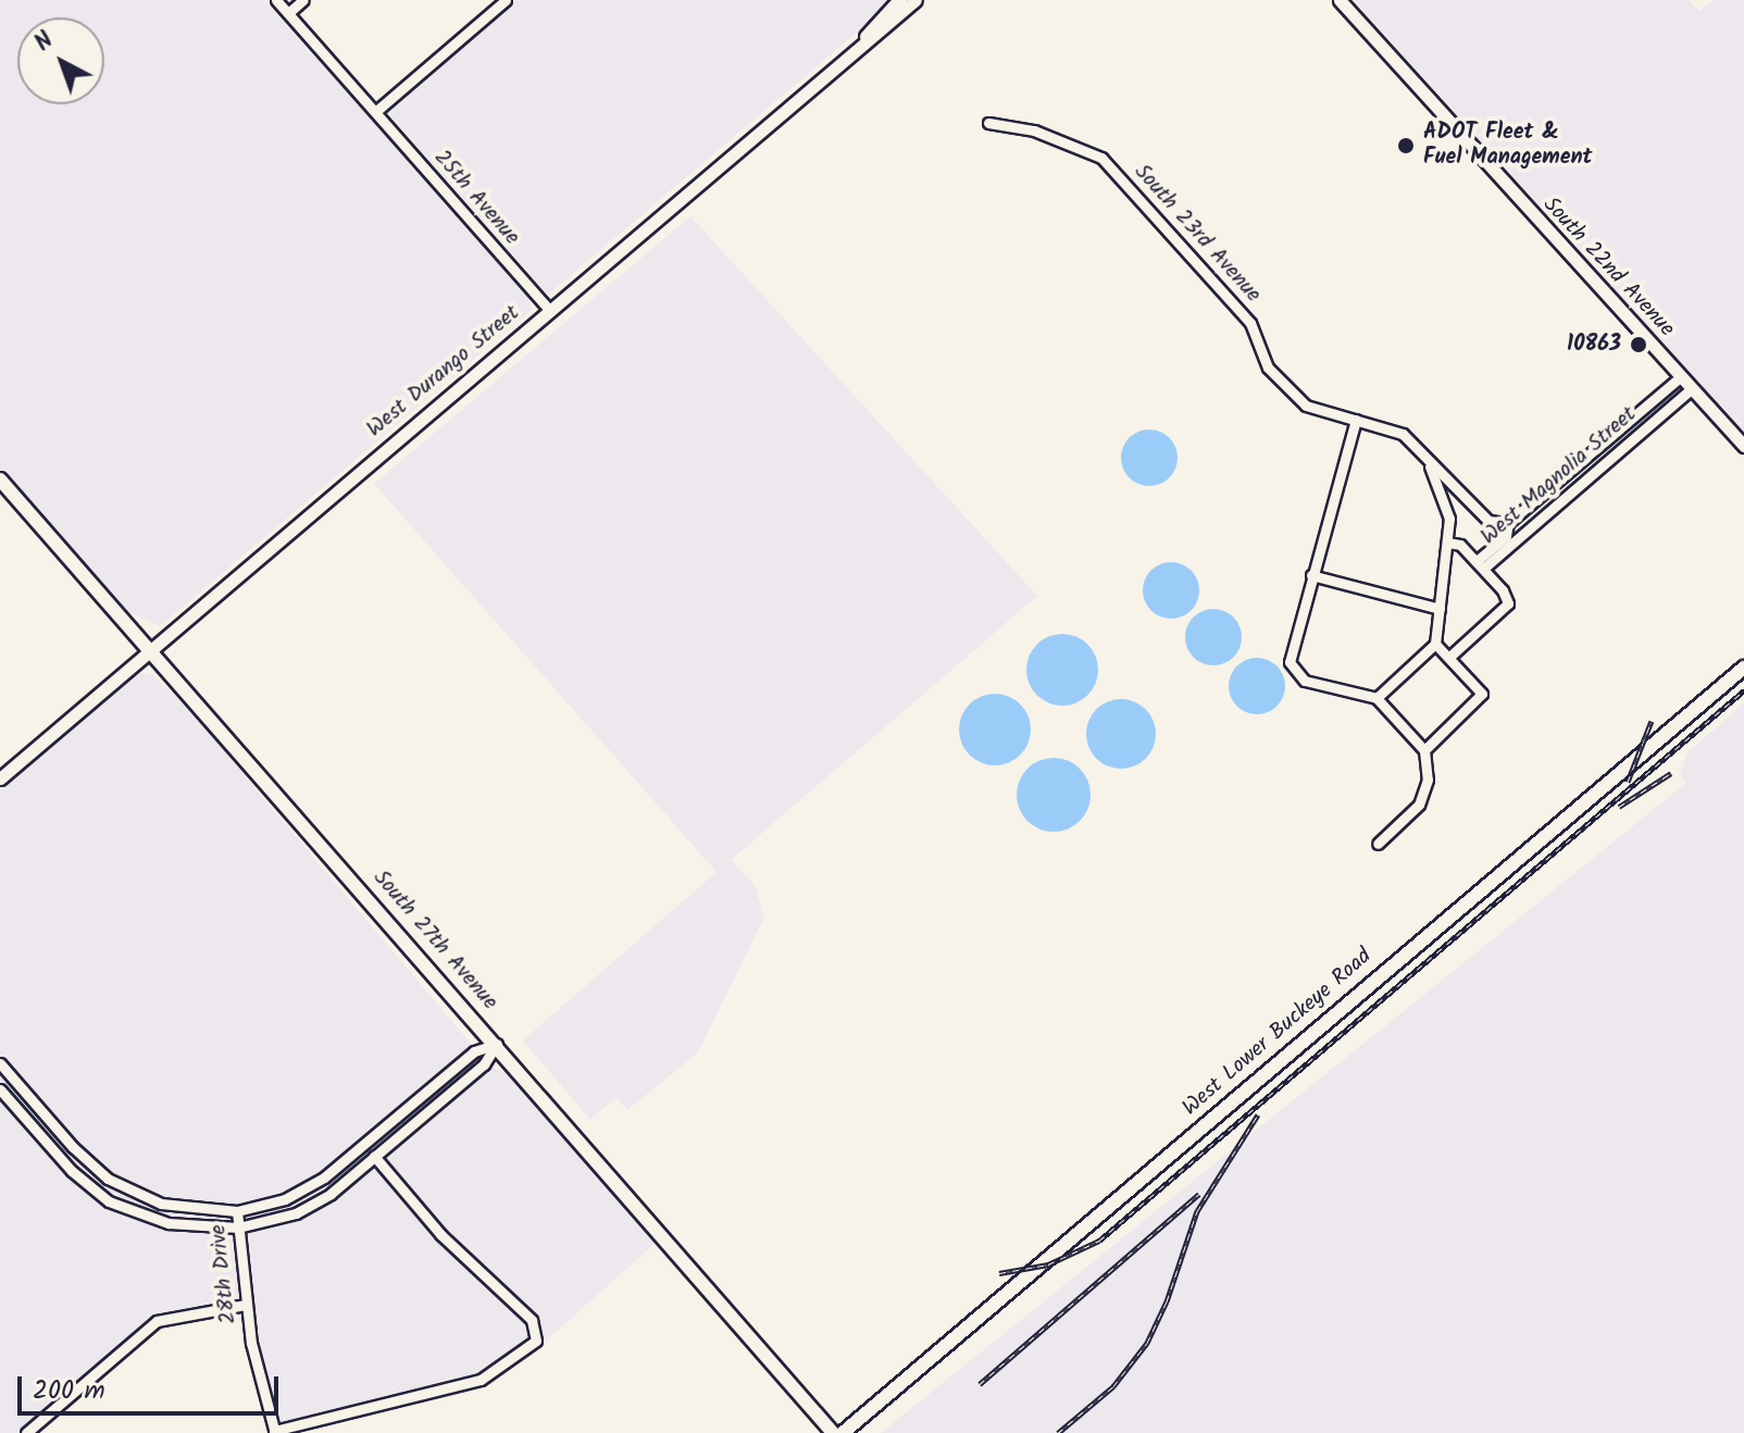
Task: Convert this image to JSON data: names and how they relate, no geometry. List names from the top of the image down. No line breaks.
{"streets":{"main road":["South 27th Avenue","West Lower Buckeye Road"],"street":["25th Avenue","South 23rd Avenue","South 22nd Avenue","West Durango Street","West Magnolia Street","28th Drive"]},"crossings":[["25th Avenue","West Durango Street"],["South 23rd Avenue","West Magnolia Street"],["South 22nd Avenue","West Magnolia Street"],["West Durango Street","South 27th Avenue"]],"places":["ADOT Fleet & Fuel Management","10863"],"scale_bar":"200 m","north":"top left"}
